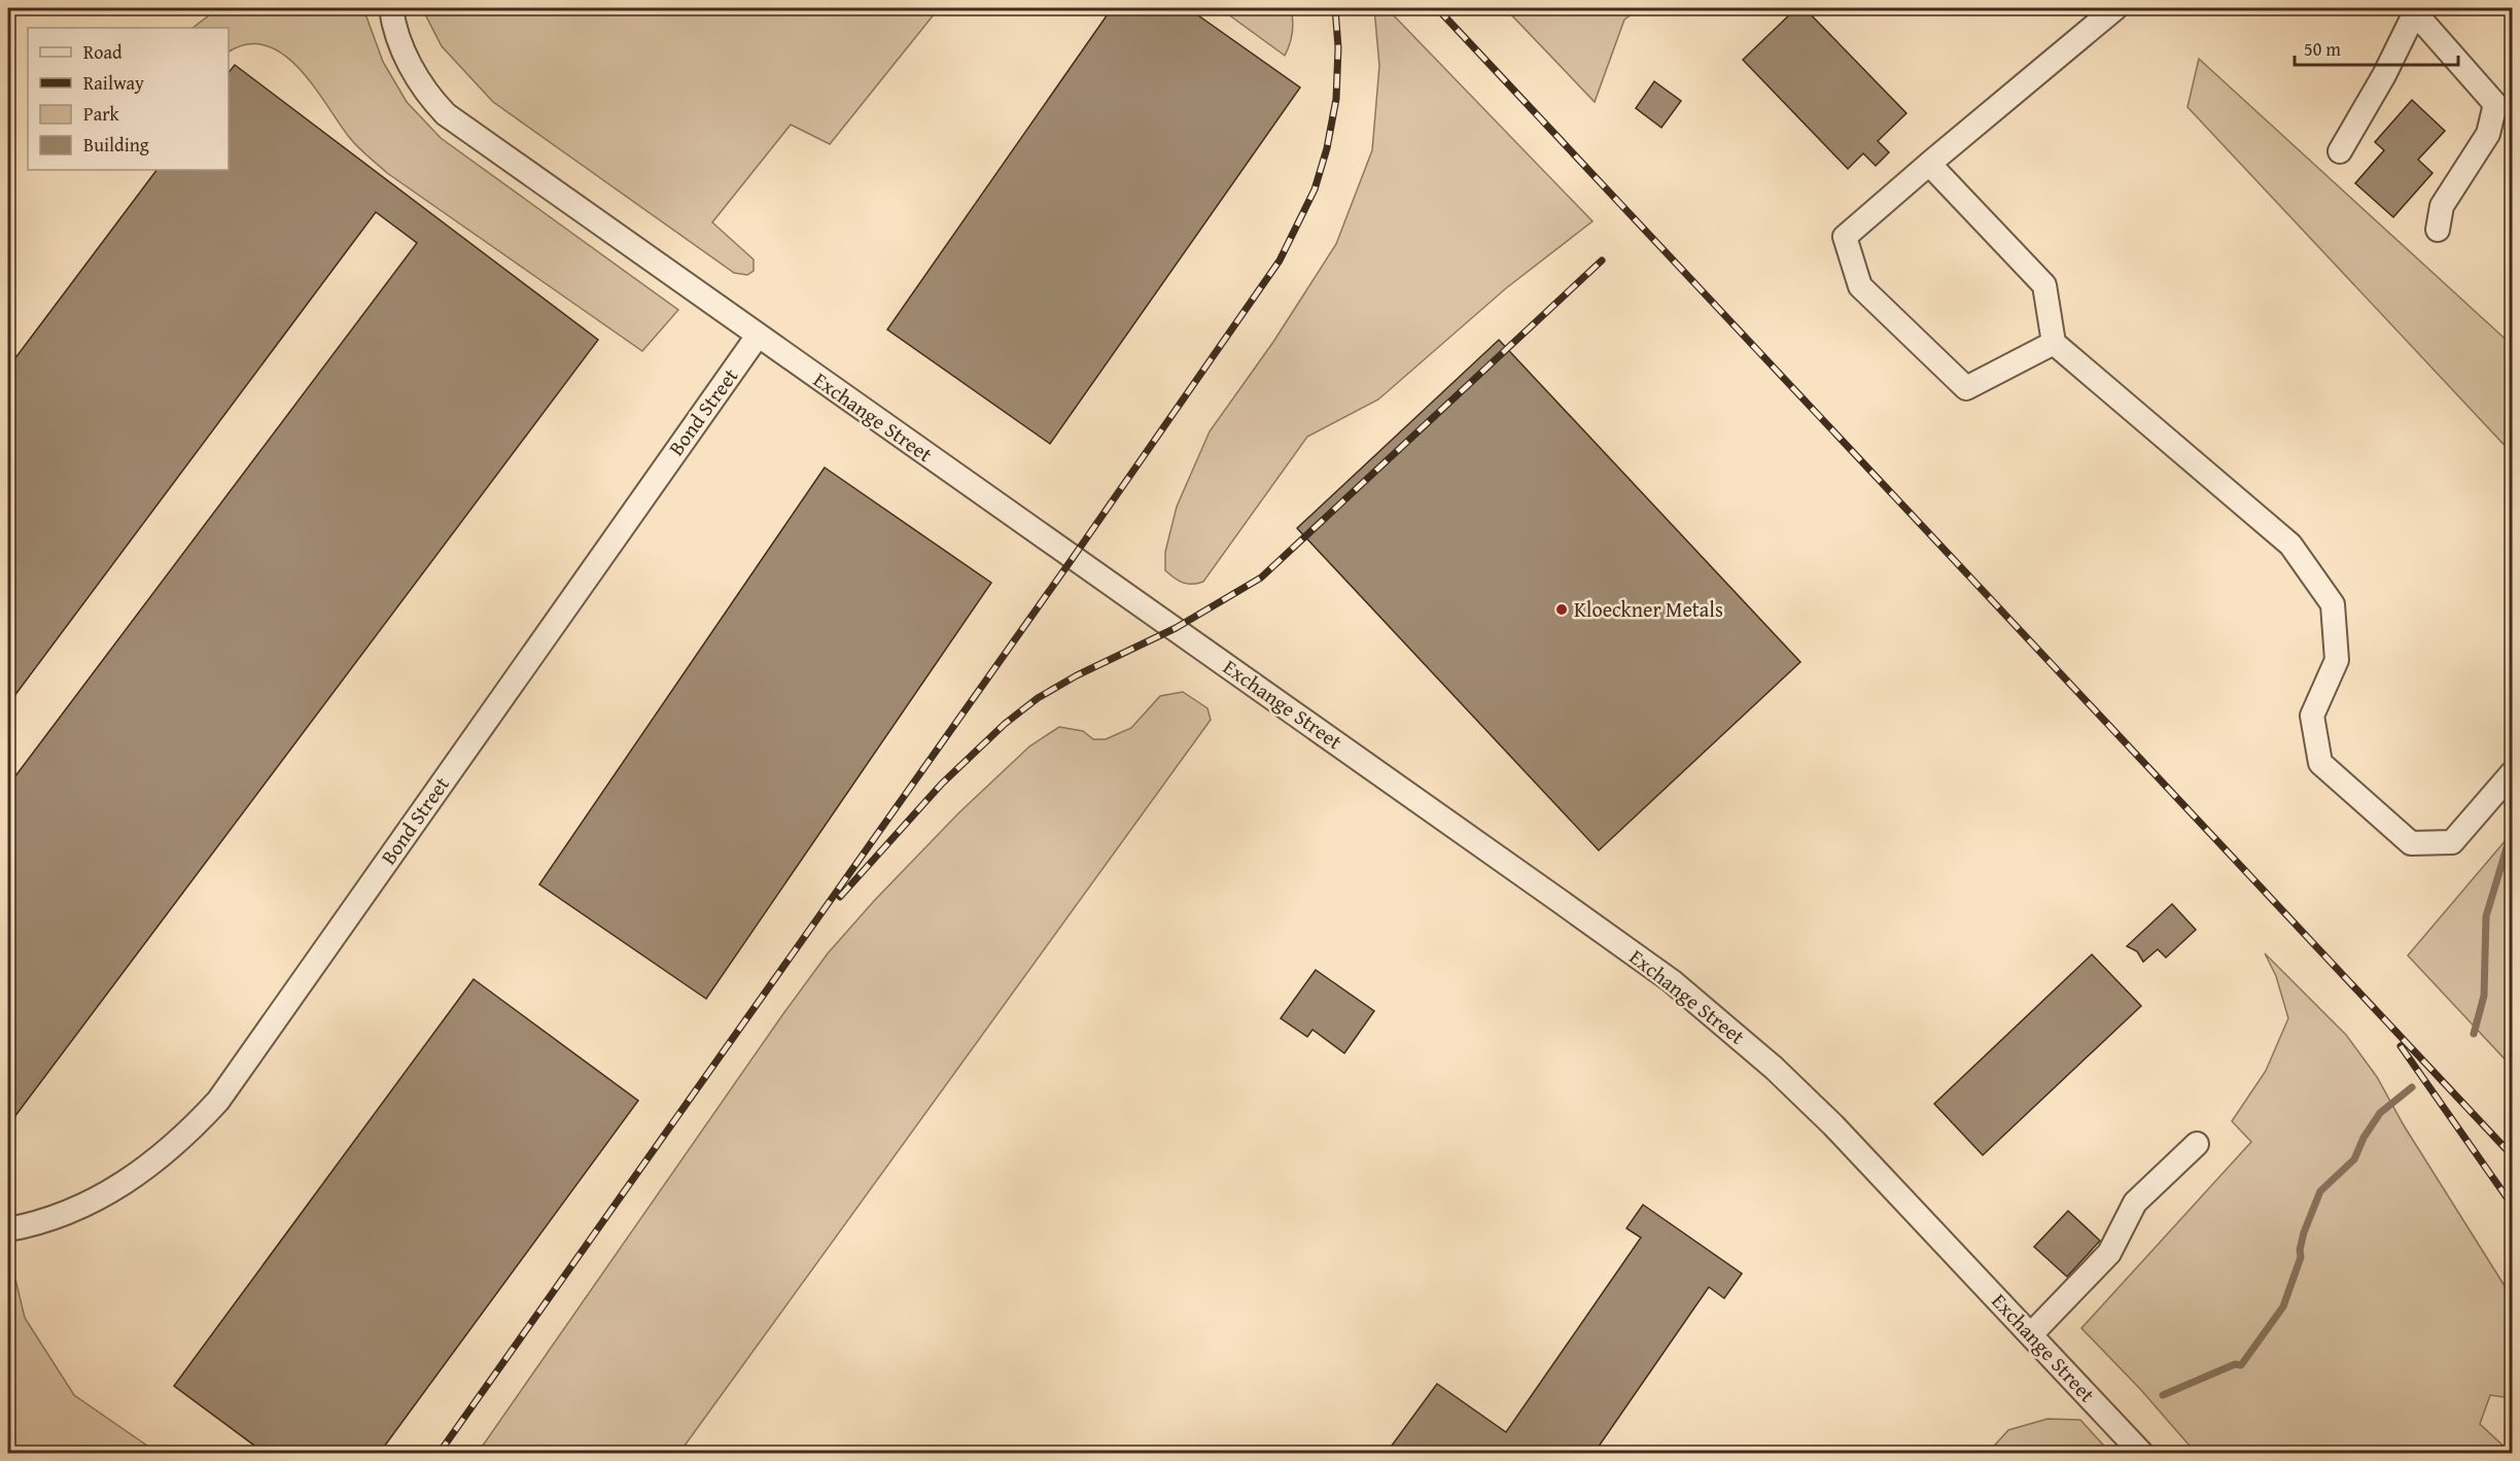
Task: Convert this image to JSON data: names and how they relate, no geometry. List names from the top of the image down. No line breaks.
{"streets":{"street":["Bond Street","Exchange Street"]},"crossings":[["Bond Street","Exchange Street"]],"places":["Kloeckner Metals"],"legend":["Road","Railway","Park","Building"],"scale_bar":"50 m"}
